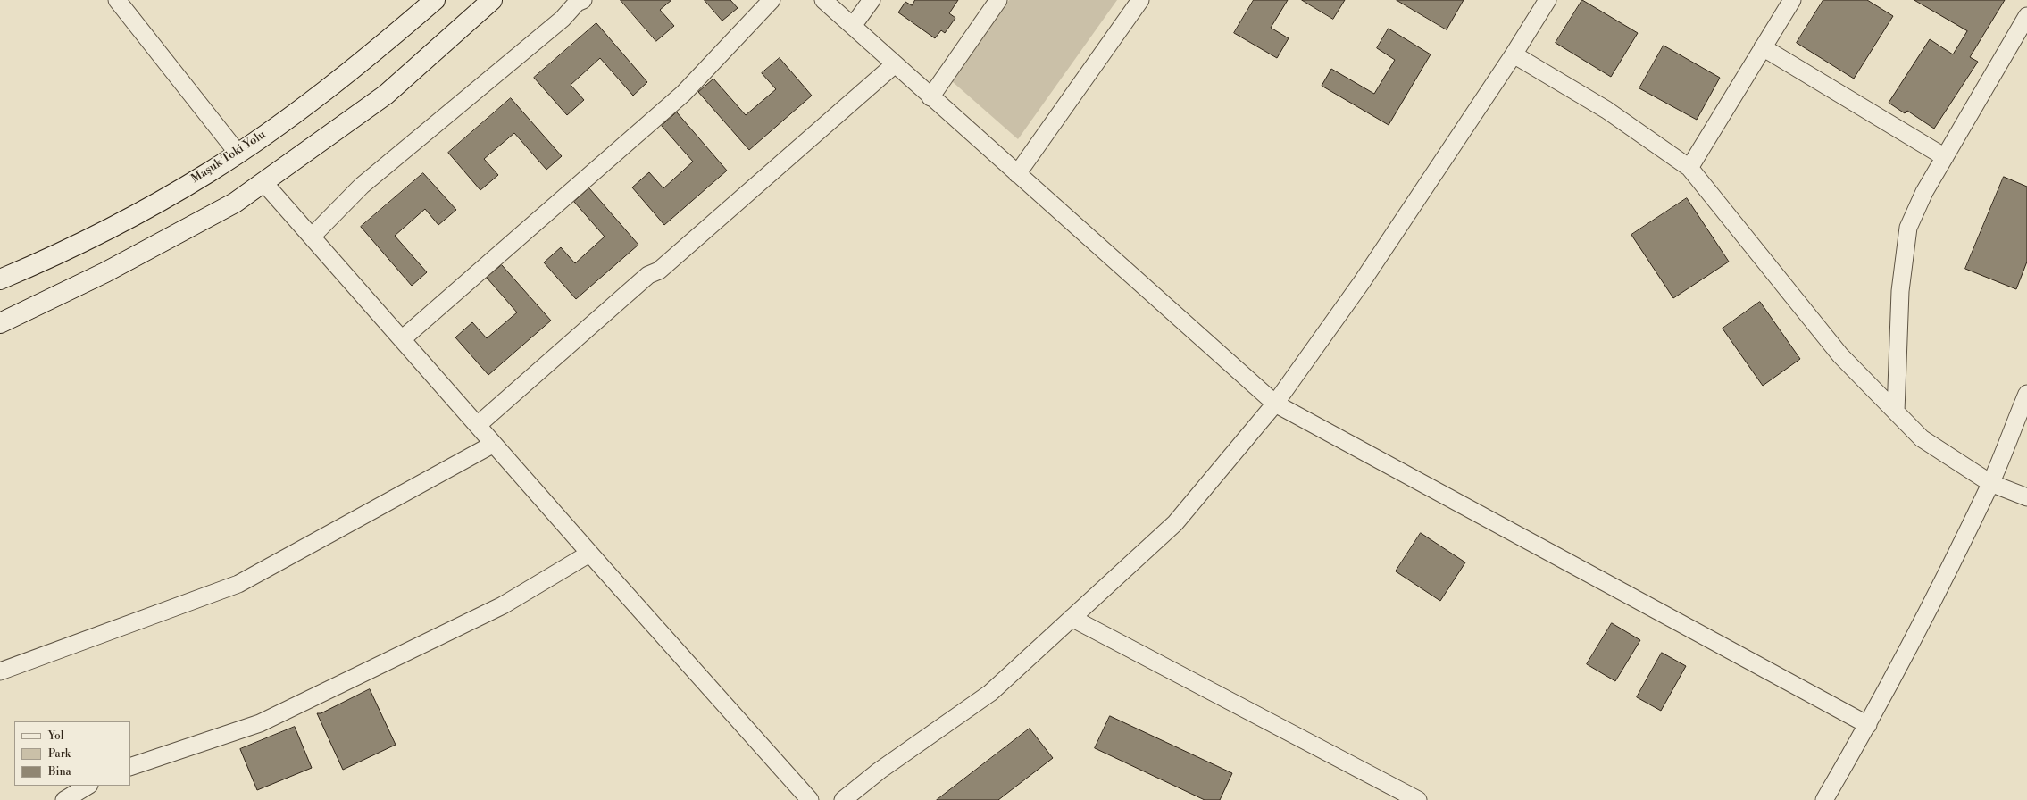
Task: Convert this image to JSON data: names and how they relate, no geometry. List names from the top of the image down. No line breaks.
{"streets":{"main road":["Maşuk Toki Yolu"]},"legend":["Yol","Park","Bina"]}
